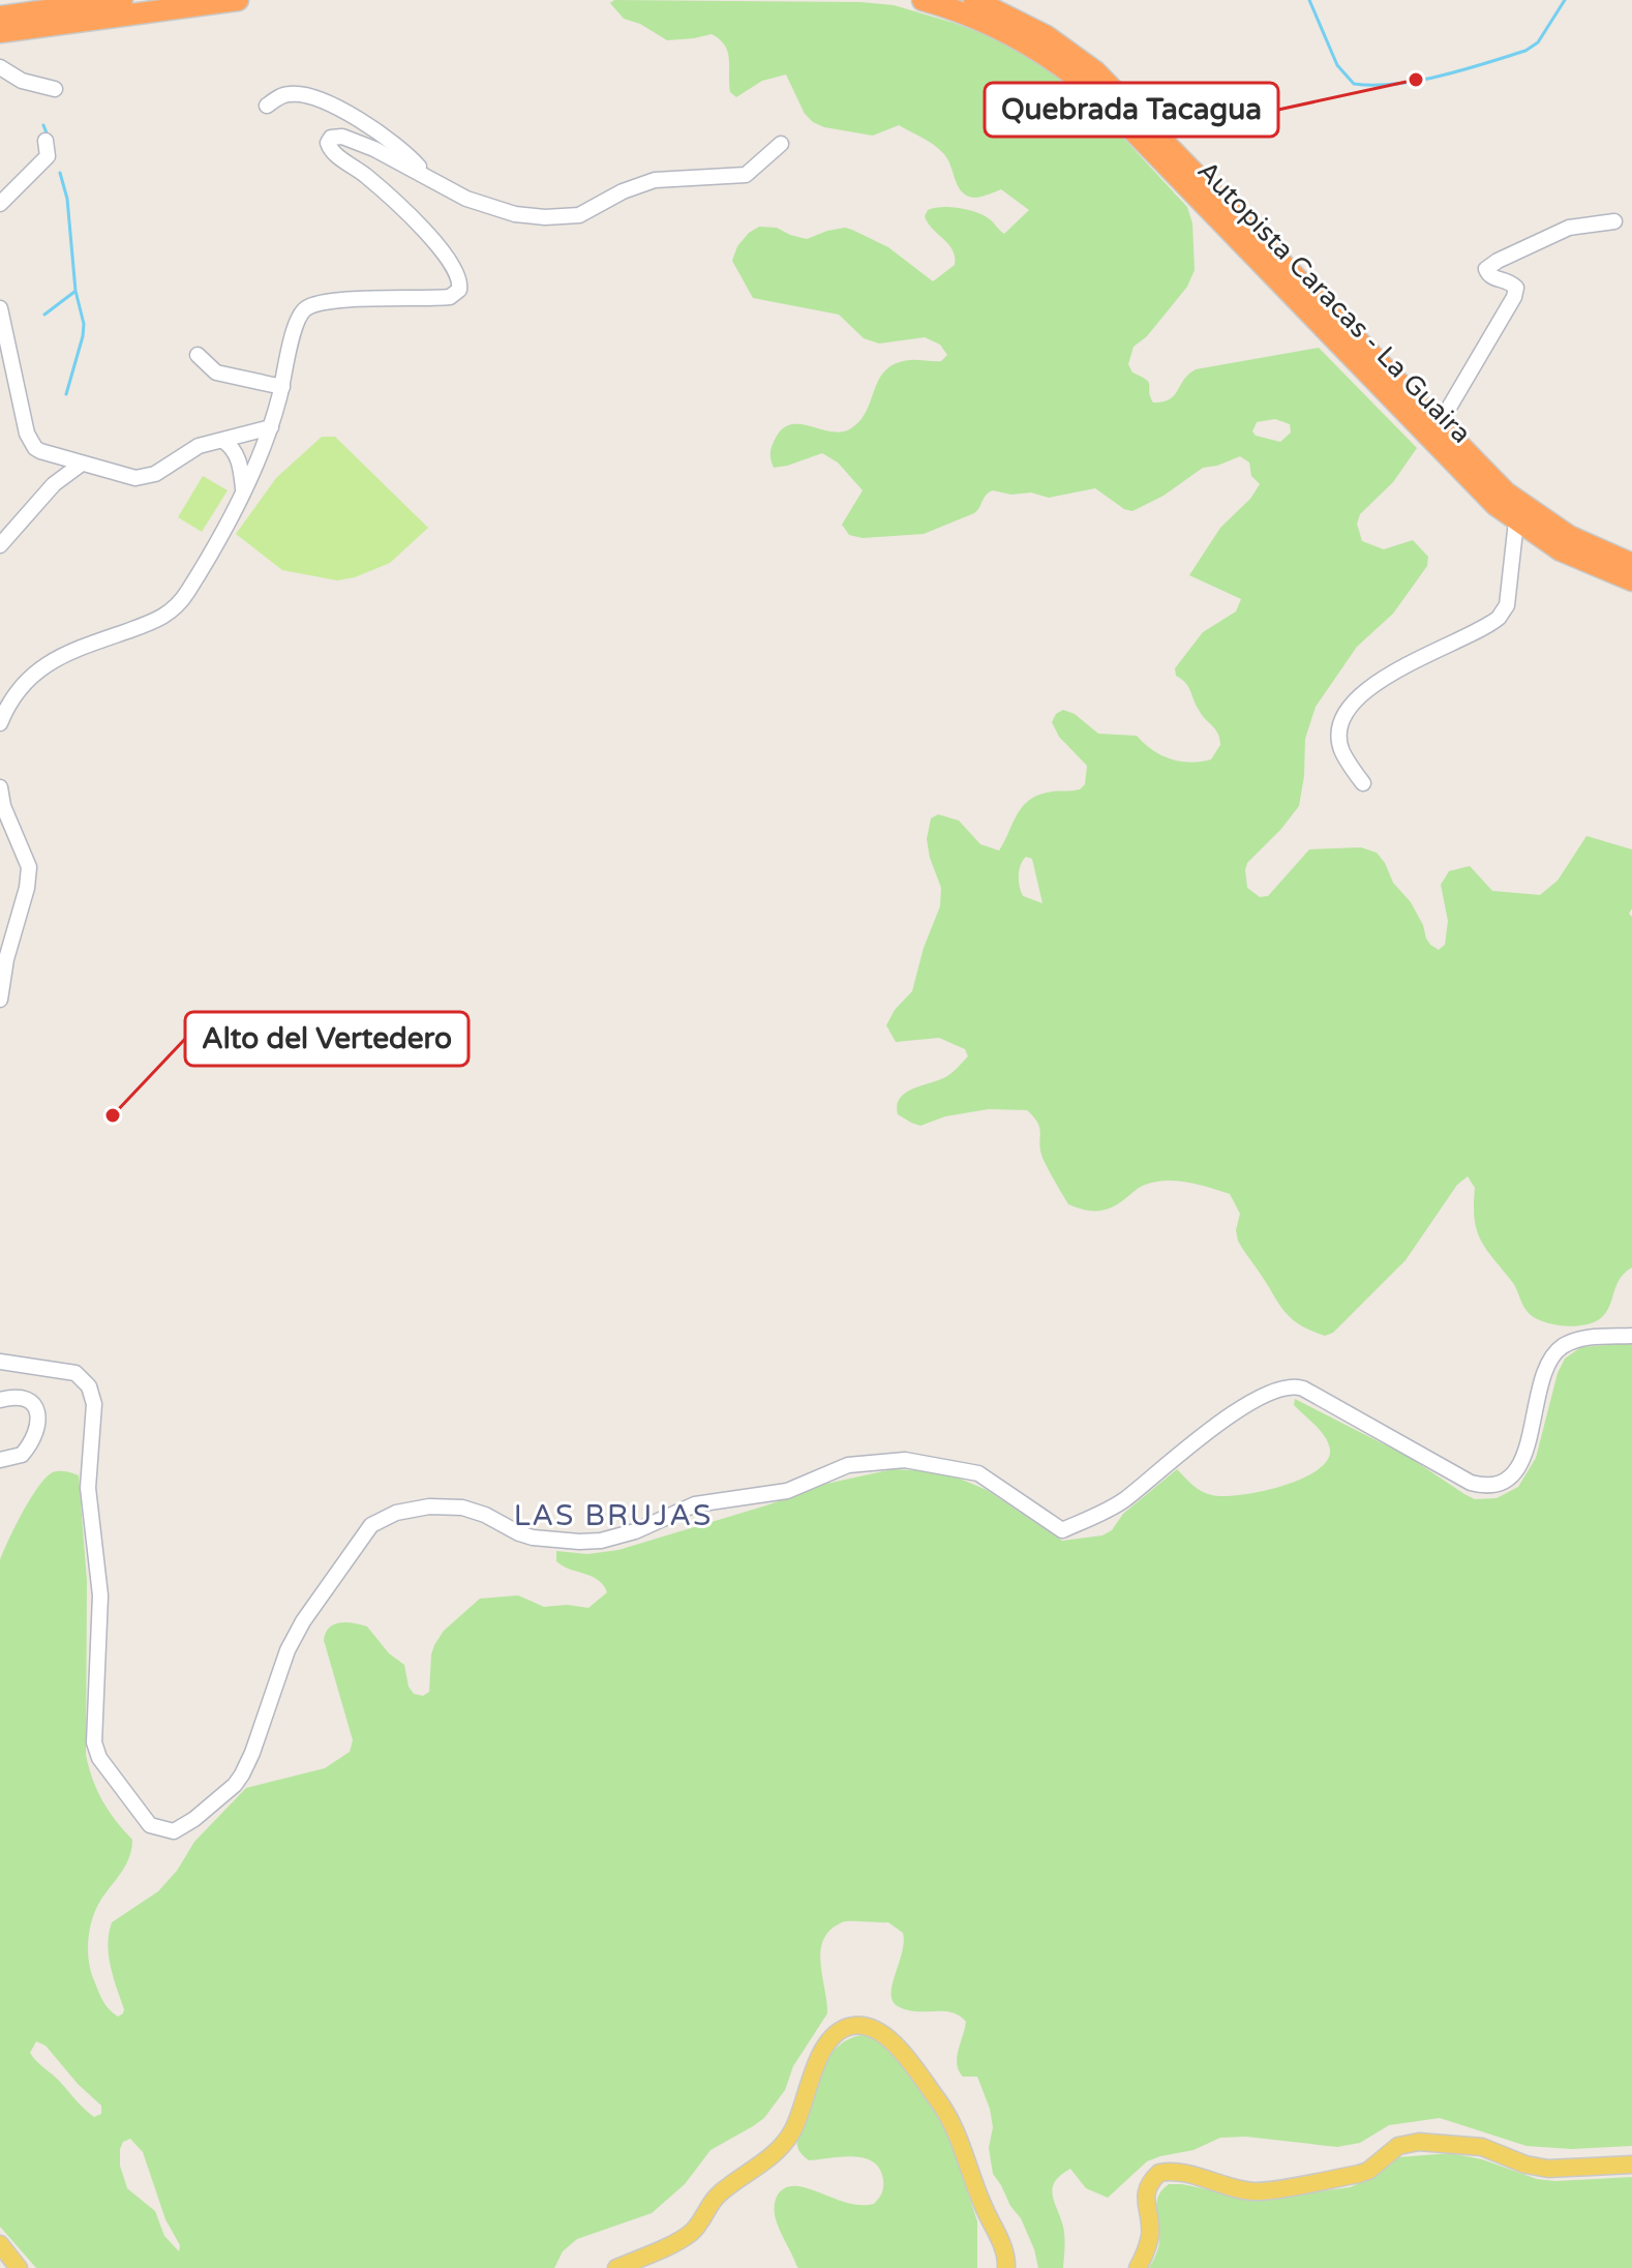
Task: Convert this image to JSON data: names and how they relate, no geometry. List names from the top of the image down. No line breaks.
{"streets":{"highway":["Autopista Caracas - La Guaira"]},"districts":["LAS BRUJAS"],"places":["Quebrada Tacagua","Alto del Vertedero"]}
